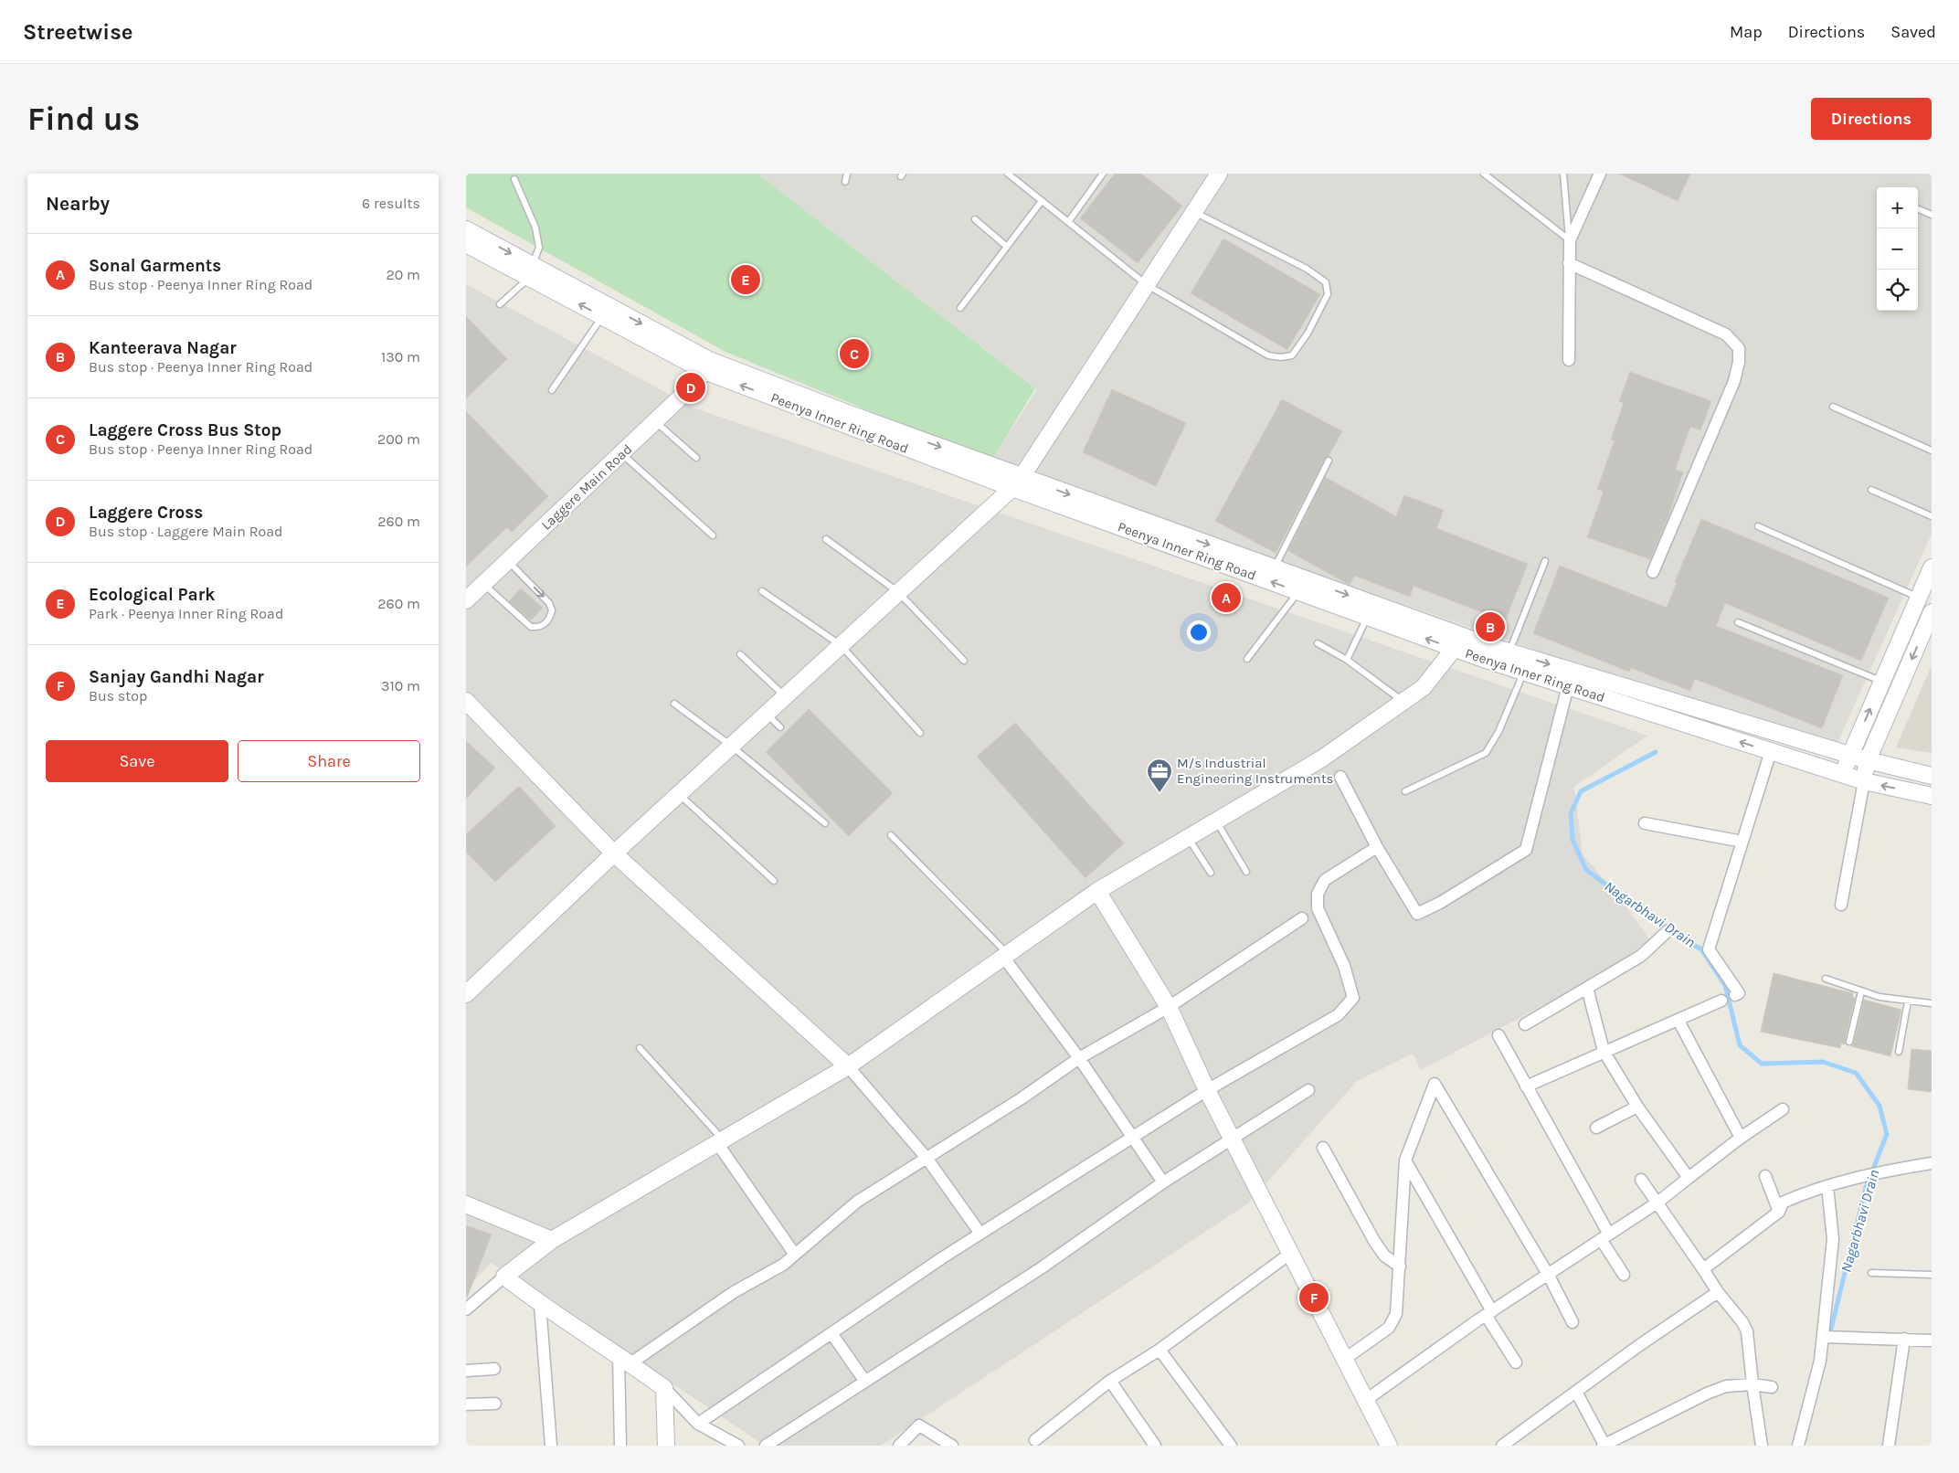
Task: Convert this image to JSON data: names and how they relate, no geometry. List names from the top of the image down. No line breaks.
{"streets":{"street":["Peenya Inner Ring Road","Laggere Main Road"]},"crossings":[["Peenya Inner Ring Road","Laggere Main Road"]],"water":["Nagarbhavi Drain"],"places":{"office":["M/s Industrial Engineering Instruments"]},"page":{"header":"Streetwise","nav":["Map","Directions","Saved"],"buttons":["Directions",["Save","Share"]],"title":"Find us","heading":["Nearby","6 results"],"map_buttons":["+","−"],"list":[{"mark":"A","name":"Sonal Garments","note":"Bus stop · Peenya Inner Ring Road","value":"20 m"},{"mark":"B","name":"Kanteerava Nagar","note":"Bus stop · Peenya Inner Ring Road","value":"130 m"},{"mark":"C","name":"Laggere Cross Bus Stop","note":"Bus stop · Peenya Inner Ring Road","value":"200 m"},{"mark":"D","name":"Laggere Cross","note":"Bus stop · Laggere Main Road","value":"260 m"},{"mark":"E","name":"Ecological Park","note":"Park · Peenya Inner Ring Road","value":"260 m"},{"mark":"F","name":"Sanjay Gandhi Nagar","note":"Bus stop","value":"310 m"}],"pins":["E","C","D","A","B","F"]}}
